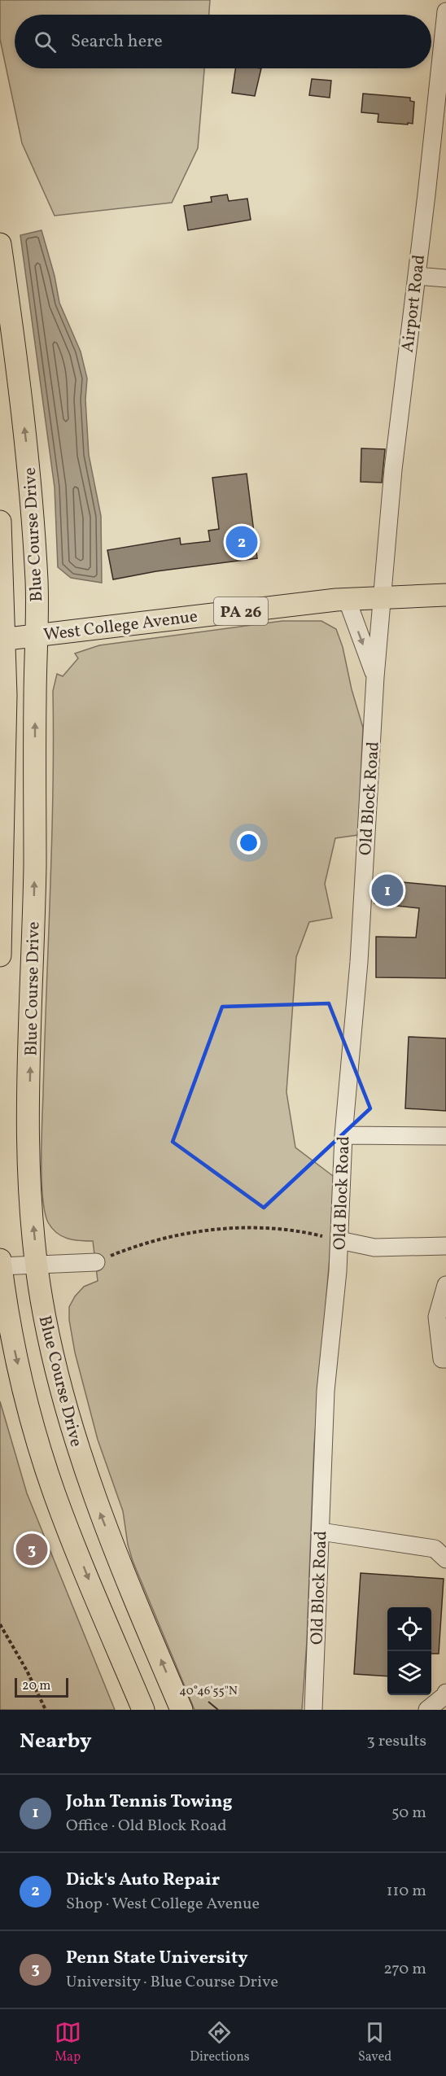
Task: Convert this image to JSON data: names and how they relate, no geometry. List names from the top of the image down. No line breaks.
{"streets":{"main road":["Blue Course Drive","PA 26","West College Avenue"],"street":["Airport Road","Old Block Road"]},"crossings":[["Airport Road","West College Avenue"],["Airport Road","Old Block Road"],["Blue Course Drive","West College Avenue"],["West College Avenue","Old Block Road"]],"scale_bar":"20 m","page":{"search":"Search here","pins":["2","1","3"],"scale":"20 m","heading":["Nearby","3 results"],"list":[{"mark":"1","name":"John Tennis Towing","note":"Office · Old Block Road","value":"50 m"},{"mark":"2","name":"Dick's Auto Repair","note":"Shop · West College Avenue","value":"110 m"},{"mark":"3","name":"Penn State University","note":"University · Blue Course Drive","value":"270 m"}],"nav":["Map","Directions","Saved"]},"coordinates":["40°46'55\"N"]}
